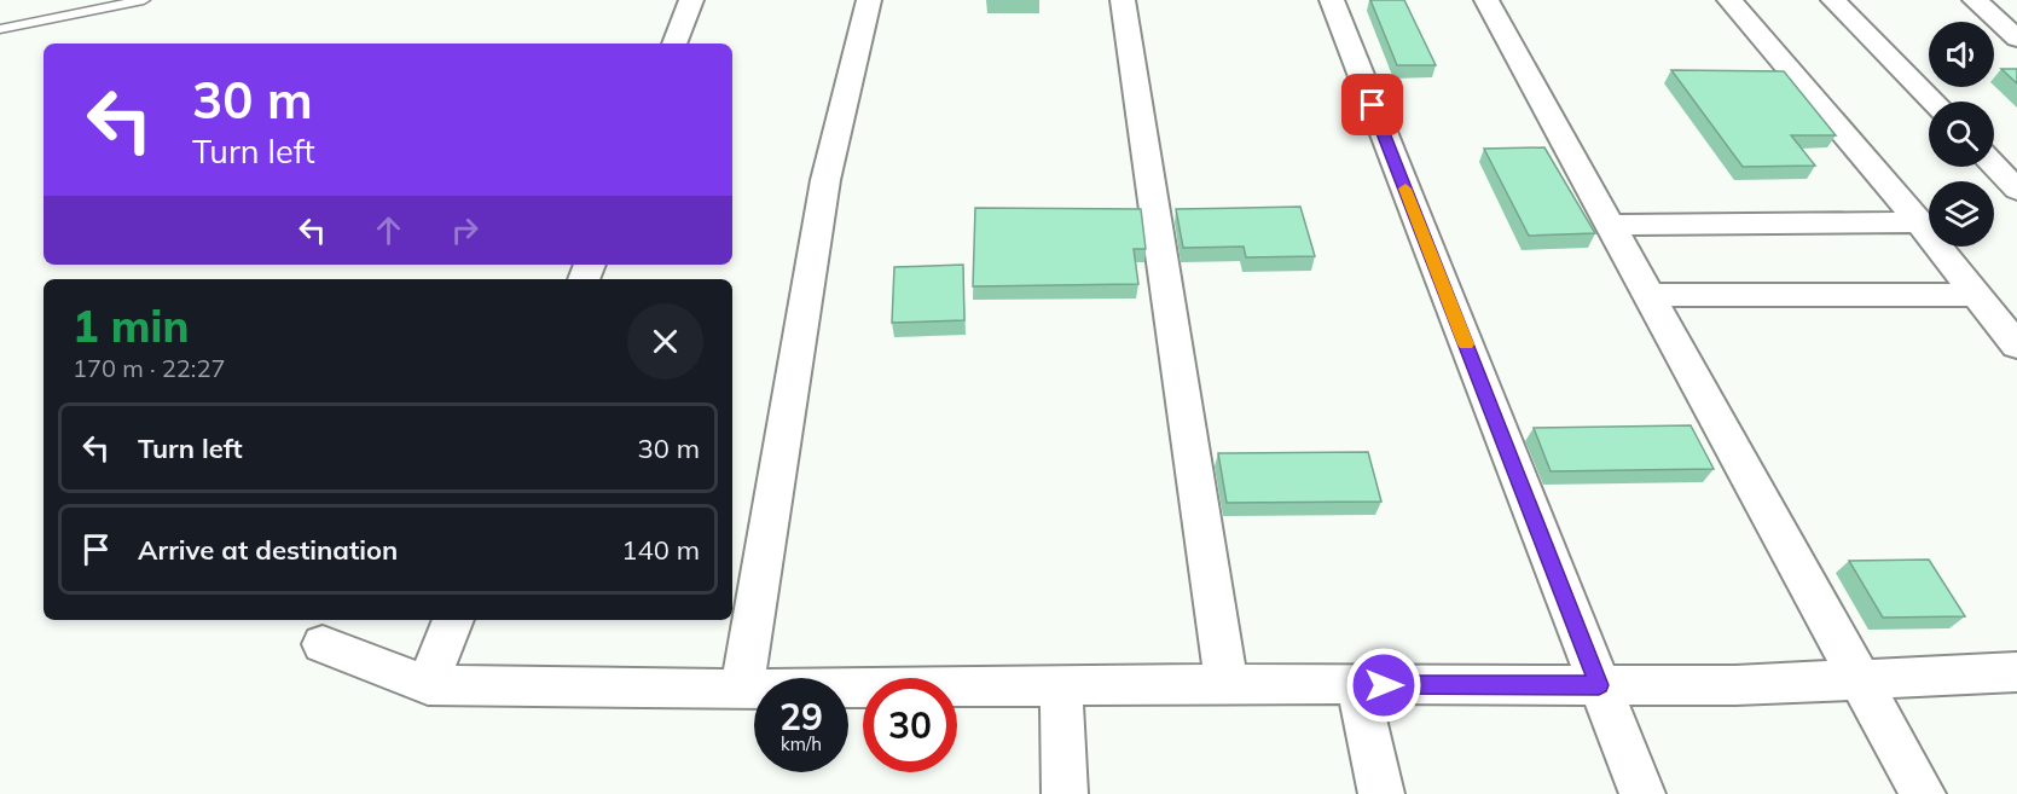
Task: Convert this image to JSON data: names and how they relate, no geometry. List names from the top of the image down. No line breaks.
{"page":{"turn":["30 m","Turn left"],"heading":["1 min","170 m · 22:27"],"list":[{"name":"Turn left","value":"30 m"},{"name":"Arrive at destination","value":"140 m"}],"speed":"29 km/h","limit":"30"}}
